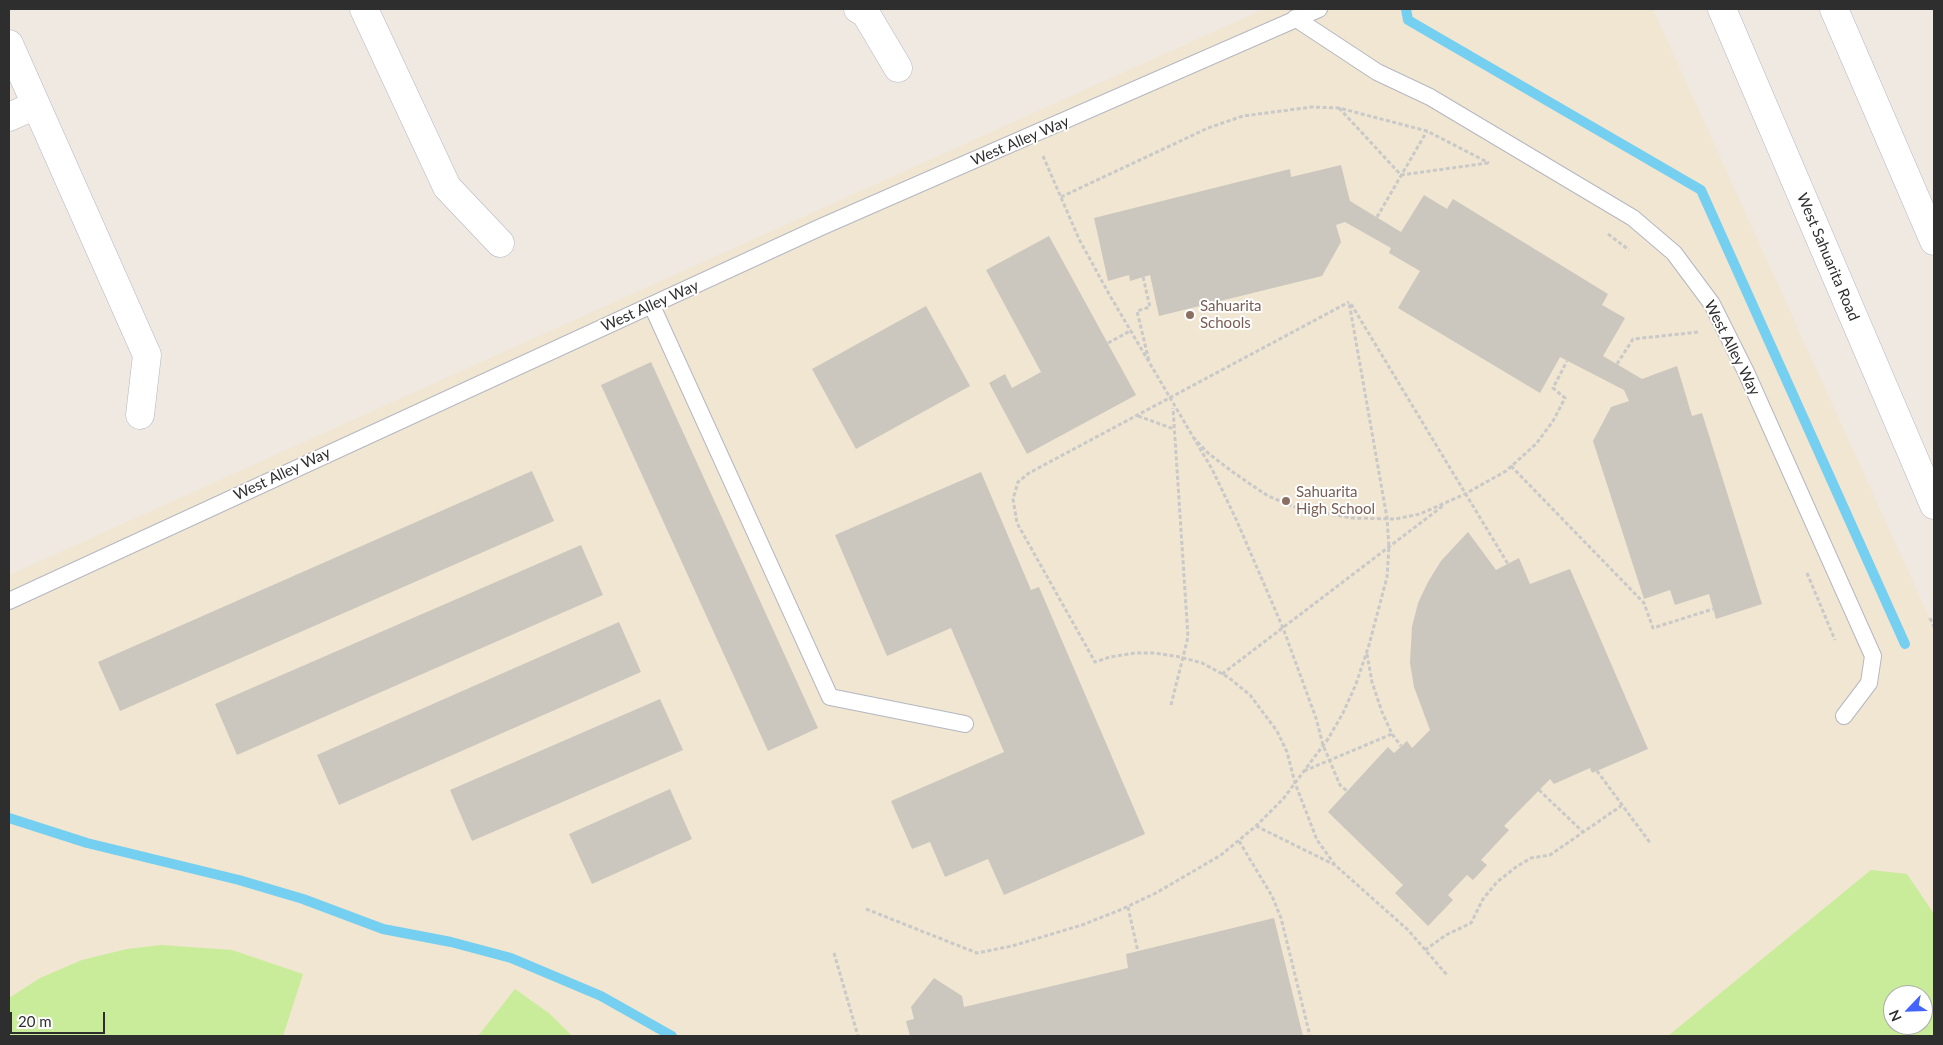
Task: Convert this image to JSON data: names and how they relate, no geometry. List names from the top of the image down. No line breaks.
{"streets":{"main road":["West Sahuarita Road"],"lane":["West Alley Way"]},"places":["Sahuarita Schools","Sahuarita High School"],"scale_bar":"20 m","north":"bottom left"}
